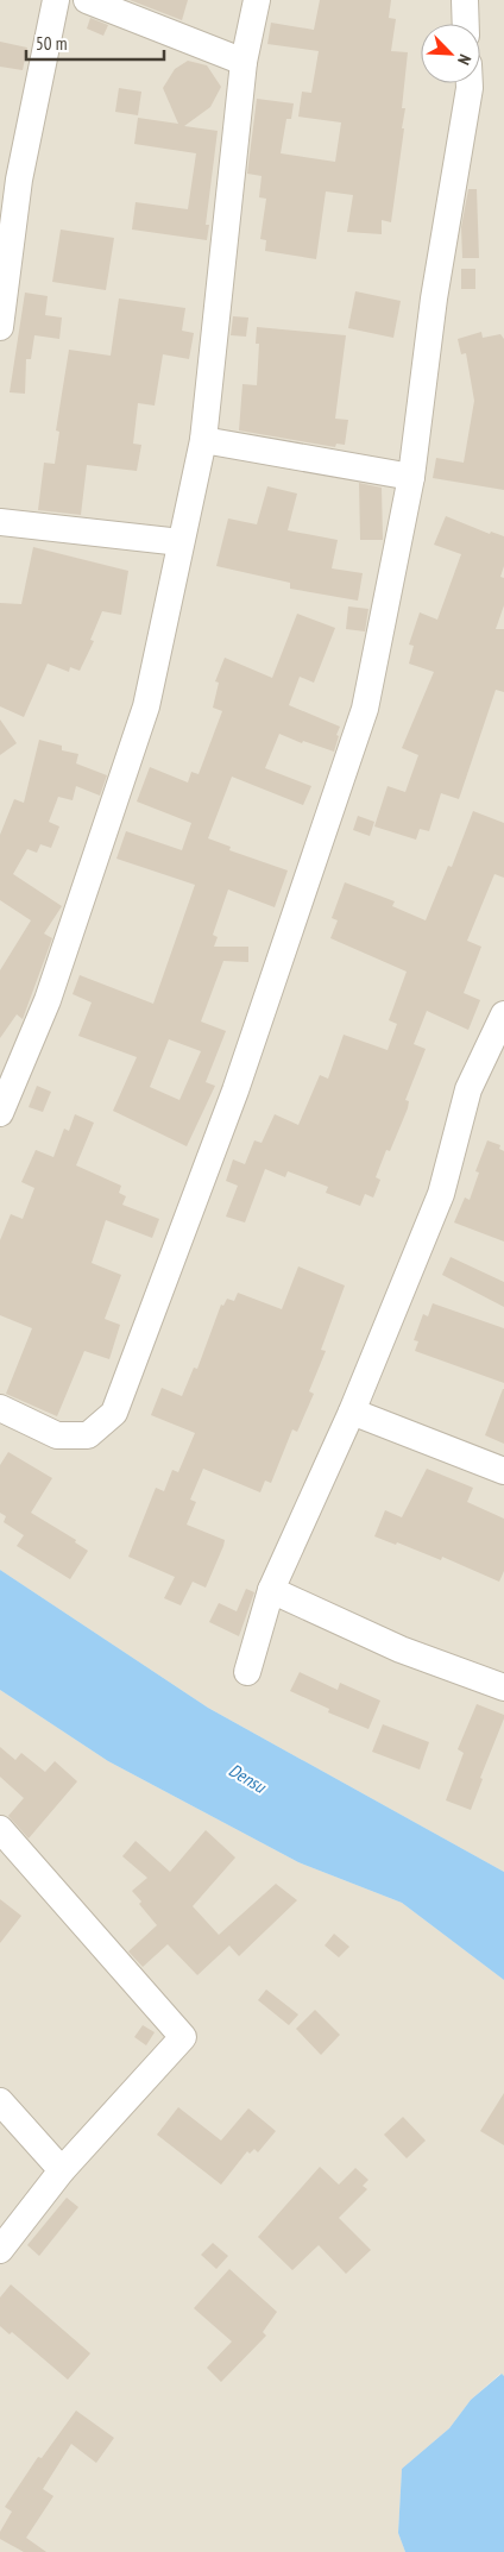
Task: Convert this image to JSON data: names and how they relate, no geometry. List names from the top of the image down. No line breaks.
{"water":["Densu"],"scale_bar":"50 m","north":"bottom right"}
